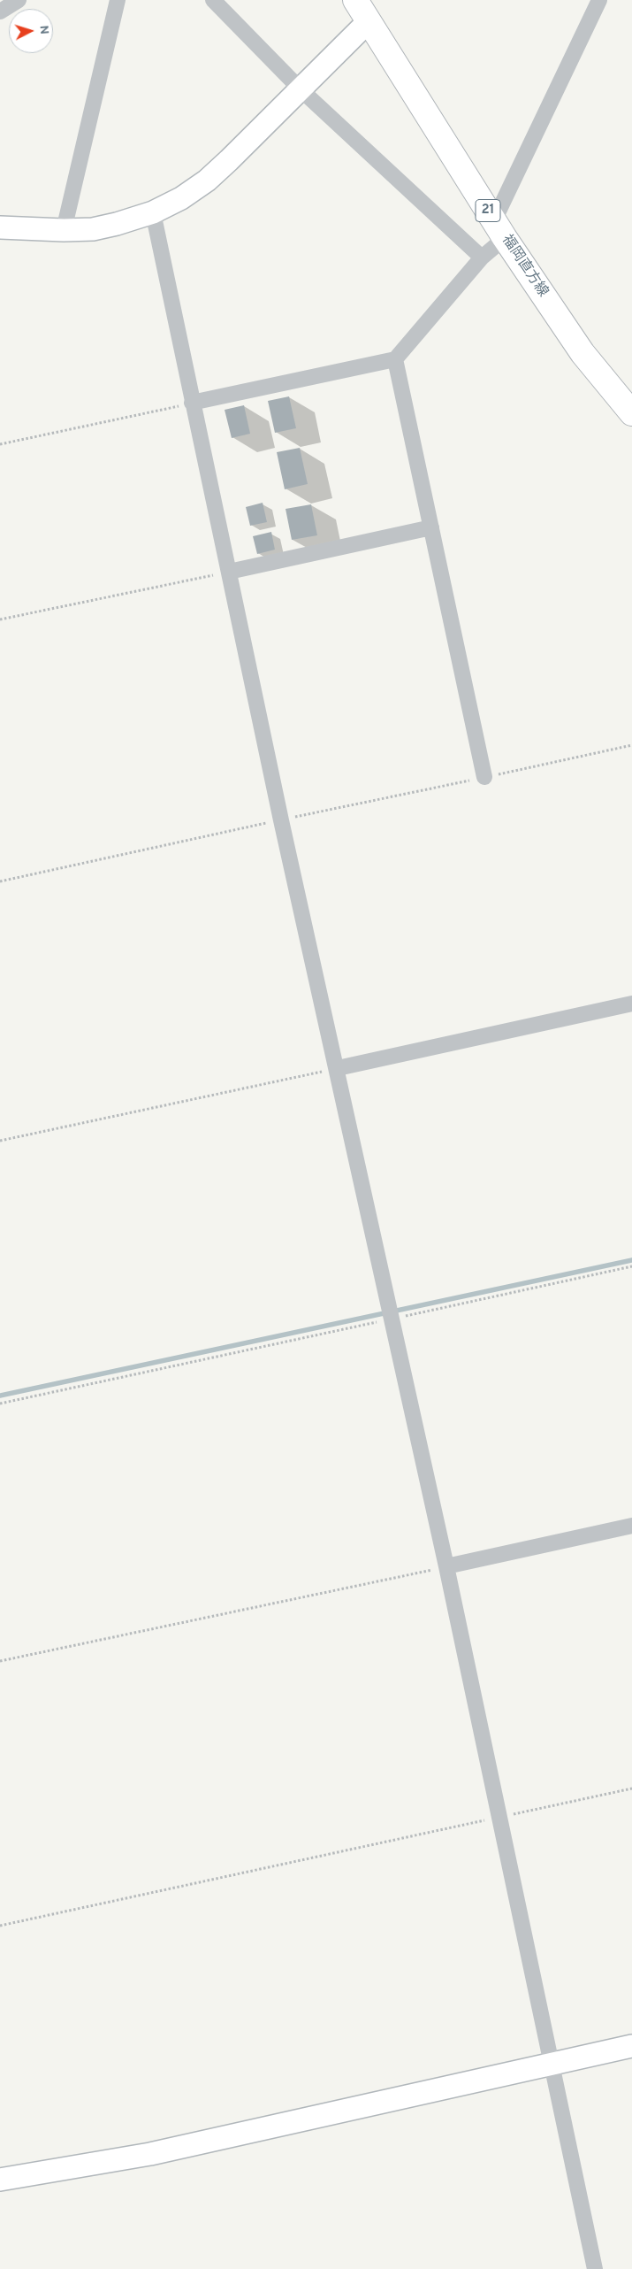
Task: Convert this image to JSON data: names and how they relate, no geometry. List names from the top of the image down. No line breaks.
{"streets":{"main road":["21","福岡直方線"]},"north":"right"}
